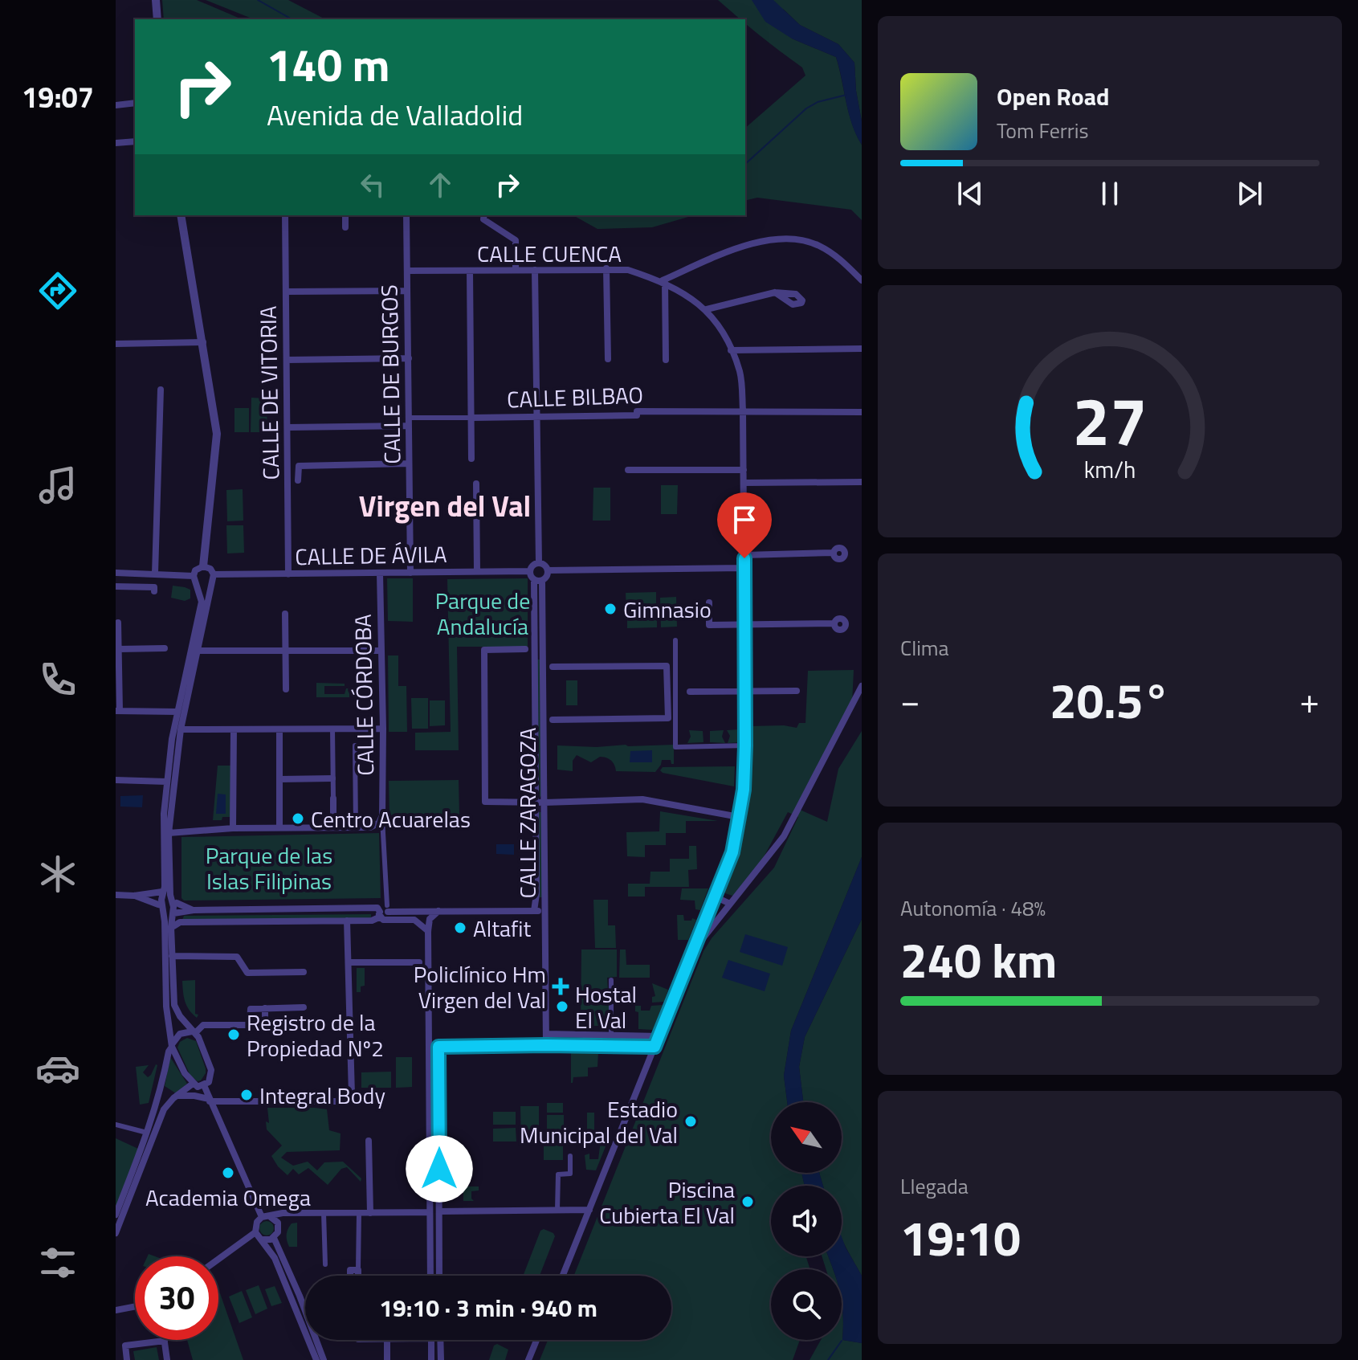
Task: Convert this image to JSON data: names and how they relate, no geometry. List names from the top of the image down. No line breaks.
{"streets":{"street":["CALLE CUENCA","CALLE DE BURGOS","CALLE DE VITORIA","CALLE BILBAO","CALLE DE ÁVILA","CALLE CÓRDOBA","CALLE ZARAGOZA"]},"crossings":[["CALLE CUENCA","CALLE DE BURGOS"],["CALLE CUENCA","CALLE BILBAO"],["CALLE DE BURGOS","CALLE BILBAO"],["CALLE DE BURGOS","CALLE DE ÁVILA"],["CALLE DE VITORIA","CALLE DE ÁVILA"],["CALLE DE ÁVILA","CALLE CÓRDOBA"],["CALLE DE ÁVILA","CALLE ZARAGOZA"]],"districts":["Virgen del Val"],"parks":["Parque de Andalucía","Parque de las Islas Filipinas"],"places":{"other":["Gimnasio","Centro Acuarelas","Altafit","Hostal El Val","Registro de la Propiedad Nº2","Integral Body","Estadio Municipal del Val","Academia Omega","Piscina Cubierta El Val"],"health":["Policlínico Hm Virgen del Val"]},"north":"top left","page":{"tabs":"19:07","turn":["140 m","Avenida de Valladolid"],"song":["Open Road","Tom Ferris"],"tile":["Clima",["Autonomía · 48%","240 km"],["Llegada","19:10"]],"heat":["−","20.5°","+"],"limit":"30","trip":"19:10 · 3 min · 940 m","gauge":["27","km/h"]}}
